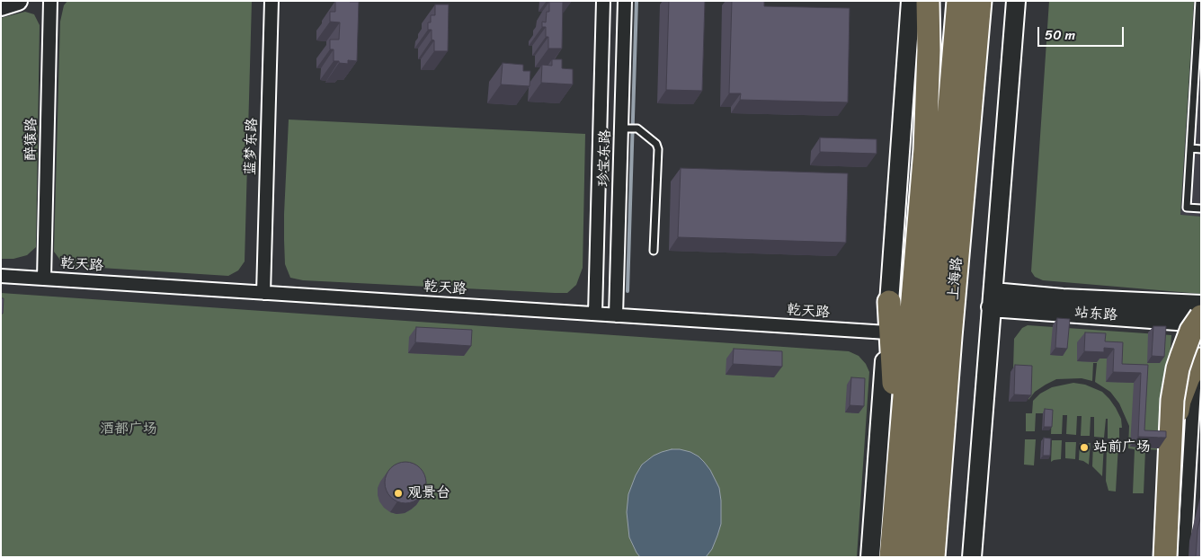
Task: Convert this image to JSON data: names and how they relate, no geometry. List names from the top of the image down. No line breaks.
{"streets":{"highway":["上海路"],"main road":["站东路"],"street":["醉猿路","蓝梦东路","珍宝东路","乾天路"]},"crossings":[["醉猿路","乾天路"],["蓝梦东路","乾天路"],["珍宝东路","乾天路"]],"parks":["酒都广场"],"places":["站前广场","观景台"],"scale_bar":"50 m"}
